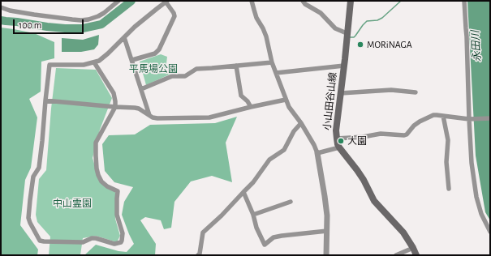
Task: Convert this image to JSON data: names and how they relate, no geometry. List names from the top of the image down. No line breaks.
{"streets":{"main road":["小山田谷山線"]},"water":["永田川"],"parks":["平馬場公園","中山霊園"],"places":["MORiNAGA","大園"],"scale_bar":"100 m"}
